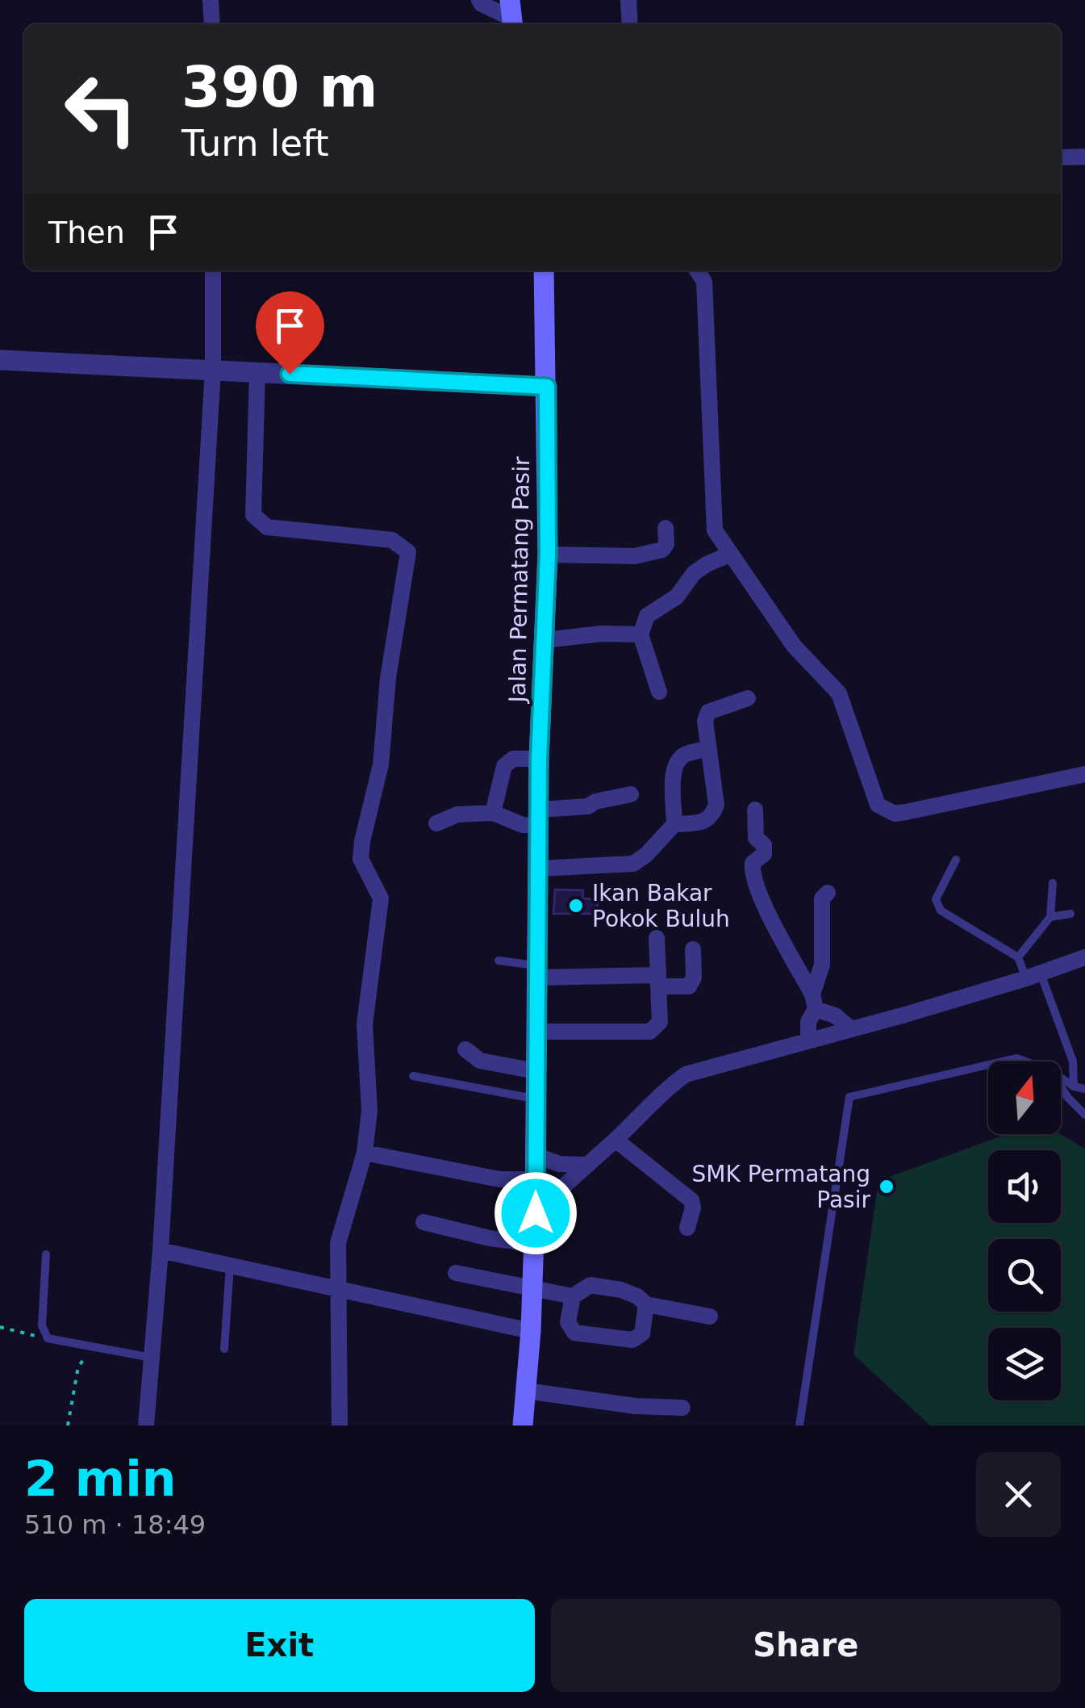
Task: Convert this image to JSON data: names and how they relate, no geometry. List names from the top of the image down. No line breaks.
{"streets":{"main road":["Jalan Permatang Pasir"]},"places":["Ikan Bakar Pokok Buluh","SMK Permatang Pasir"],"north":"top","page":{"turn":["390 m","Turn left"],"then":"Then","heading":["2 min","510 m · 18:49"],"buttons":["Exit","Share"]}}
